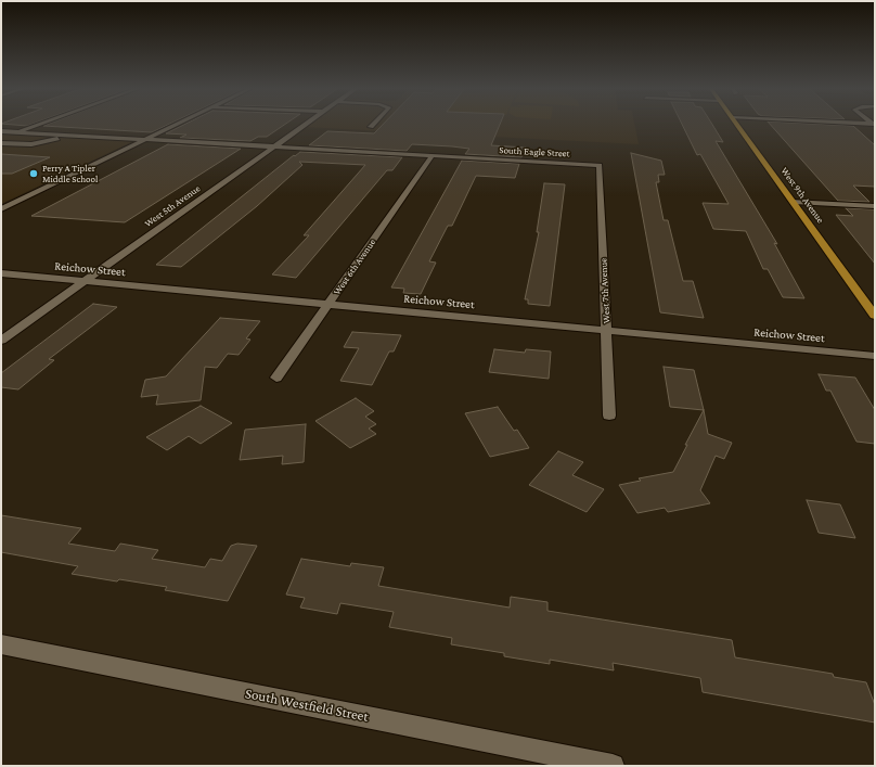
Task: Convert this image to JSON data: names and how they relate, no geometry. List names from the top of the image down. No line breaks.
{"streets":{"main road":["West 9th Avenue"],"street":["South Eagle Street","West 5th Avenue","West 6th Avenue","Reichow Street","West 7th Avenue","South Westfield Street"]},"crossings":[["South Eagle Street","West 5th Avenue"],["South Eagle Street","West 6th Avenue"],["South Eagle Street","West 7th Avenue"],["West 5th Avenue","Reichow Street"],["West 6th Avenue","Reichow Street"],["Reichow Street","West 7th Avenue"]],"places":["Perry A Tipler Middle School"]}
